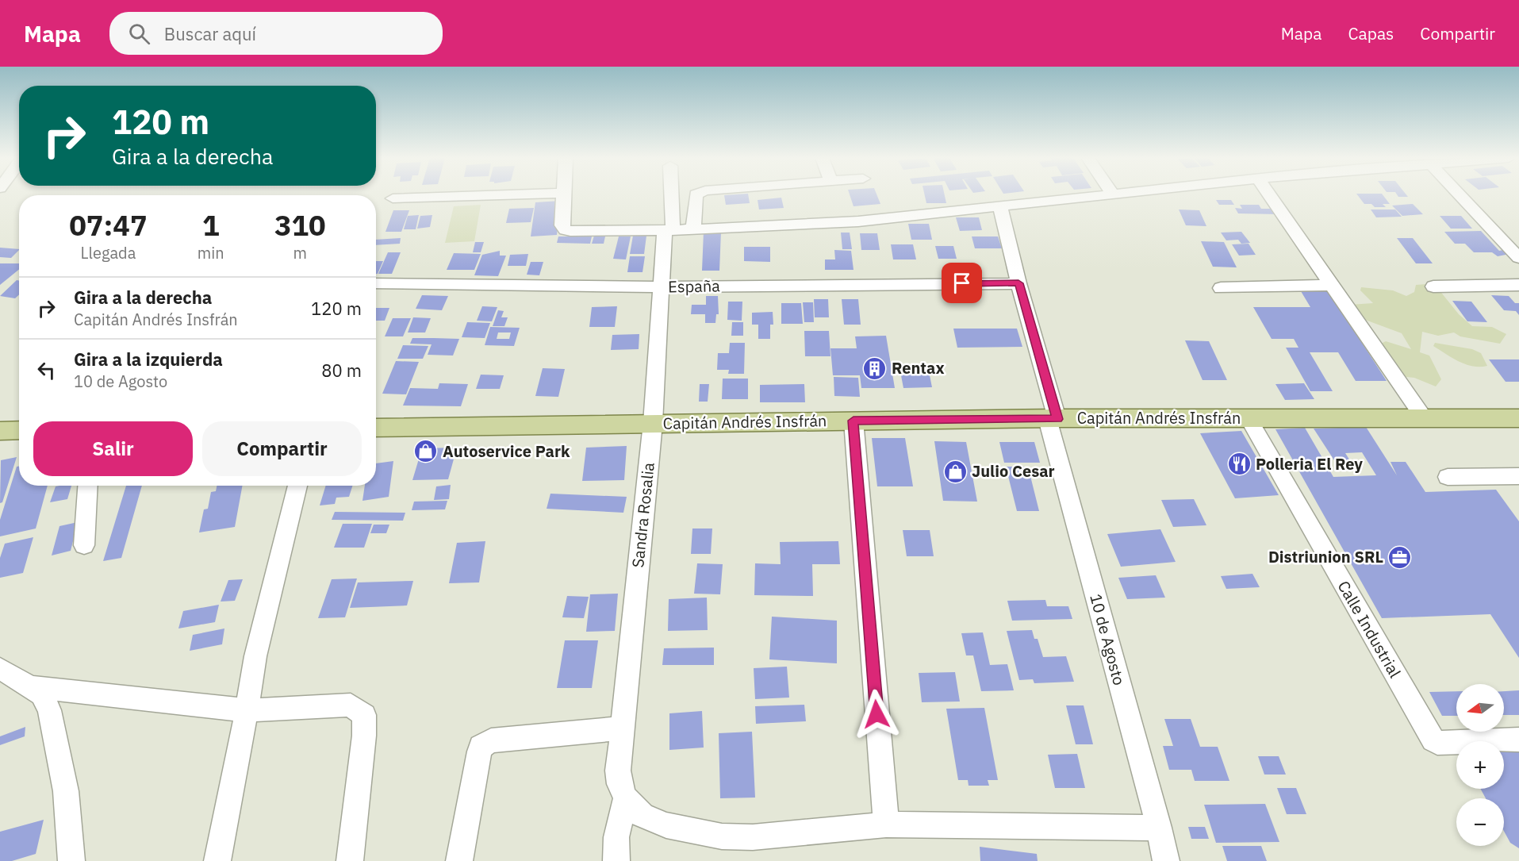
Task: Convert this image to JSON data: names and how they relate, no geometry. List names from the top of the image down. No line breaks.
{"streets":{"main road":["Capitán Andrés Insfrán"],"street":["España","Sandra Rosalia","Calle Industrial","10 de Agosto"]},"crossings":[["España","Sandra Rosalia"],["España","10 de Agosto"],["Capitán Andrés Insfrán","Sandra Rosalia"],["Capitán Andrés Insfrán","Calle Industrial"],["Capitán Andrés Insfrán","10 de Agosto"]],"places":{"building":["Rentax"],"shop":["Autoservice Park","Julio Cesar"],"restaurant":["Polleria El Rey"],"office":["Distriunion SRL"]},"north":"left","page":{"header":"Mapa","search":"Buscar aquí","nav":["Mapa","Capas","Compartir"],"turn":["120 m","Gira a la derecha"],"eta":["07:47","Llegada","1","min","310","m"],"list":[{"name":"Gira a la derecha","note":"Capitán Andrés Insfrán","value":"120 m"},{"name":"Gira a la izquierda","note":"10 de Agosto","value":"80 m"}],"buttons":["Salir","Compartir"],"map_buttons":["+","−"]}}
